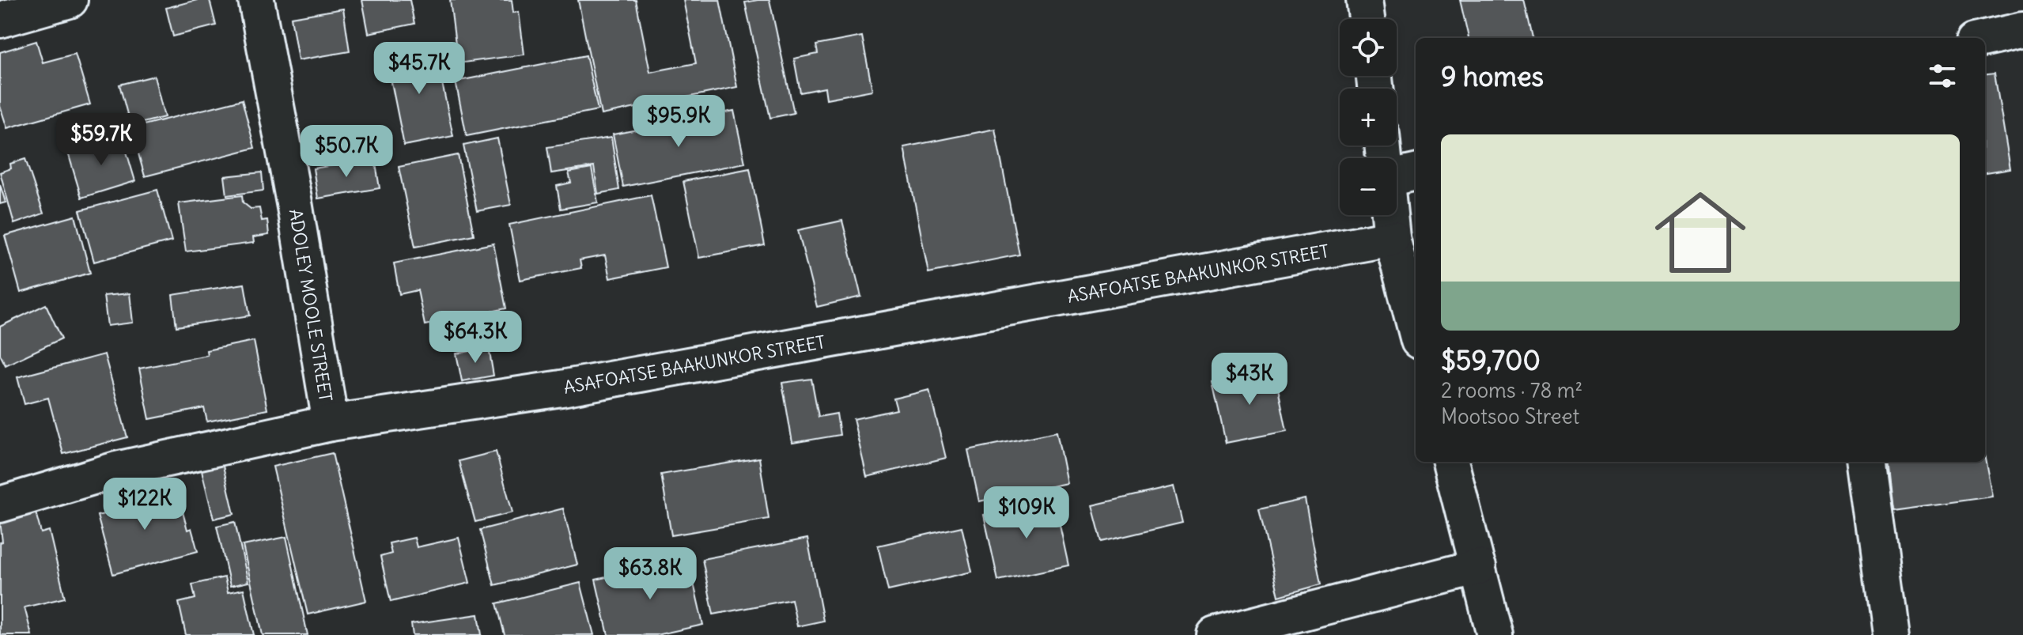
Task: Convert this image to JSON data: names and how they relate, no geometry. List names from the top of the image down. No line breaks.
{"streets":{"street":["ASAFOATSE BAAKUNKOR STREET","ADOLEY MOOLE STREET"]},"crossings":[["ASAFOATSE BAAKUNKOR STREET","ADOLEY MOOLE STREET"]],"page":{"map_buttons":["+","−"],"heading":"9 homes","price":["$45.7K","$95.9K","$59.7K","$50.7K","$64.3K","$43K","$122K","$109K","$63.8K"],"list":[{"name":"$59,700","note":"2 rooms · 78 m² · Mootsoo Street"}]}}
